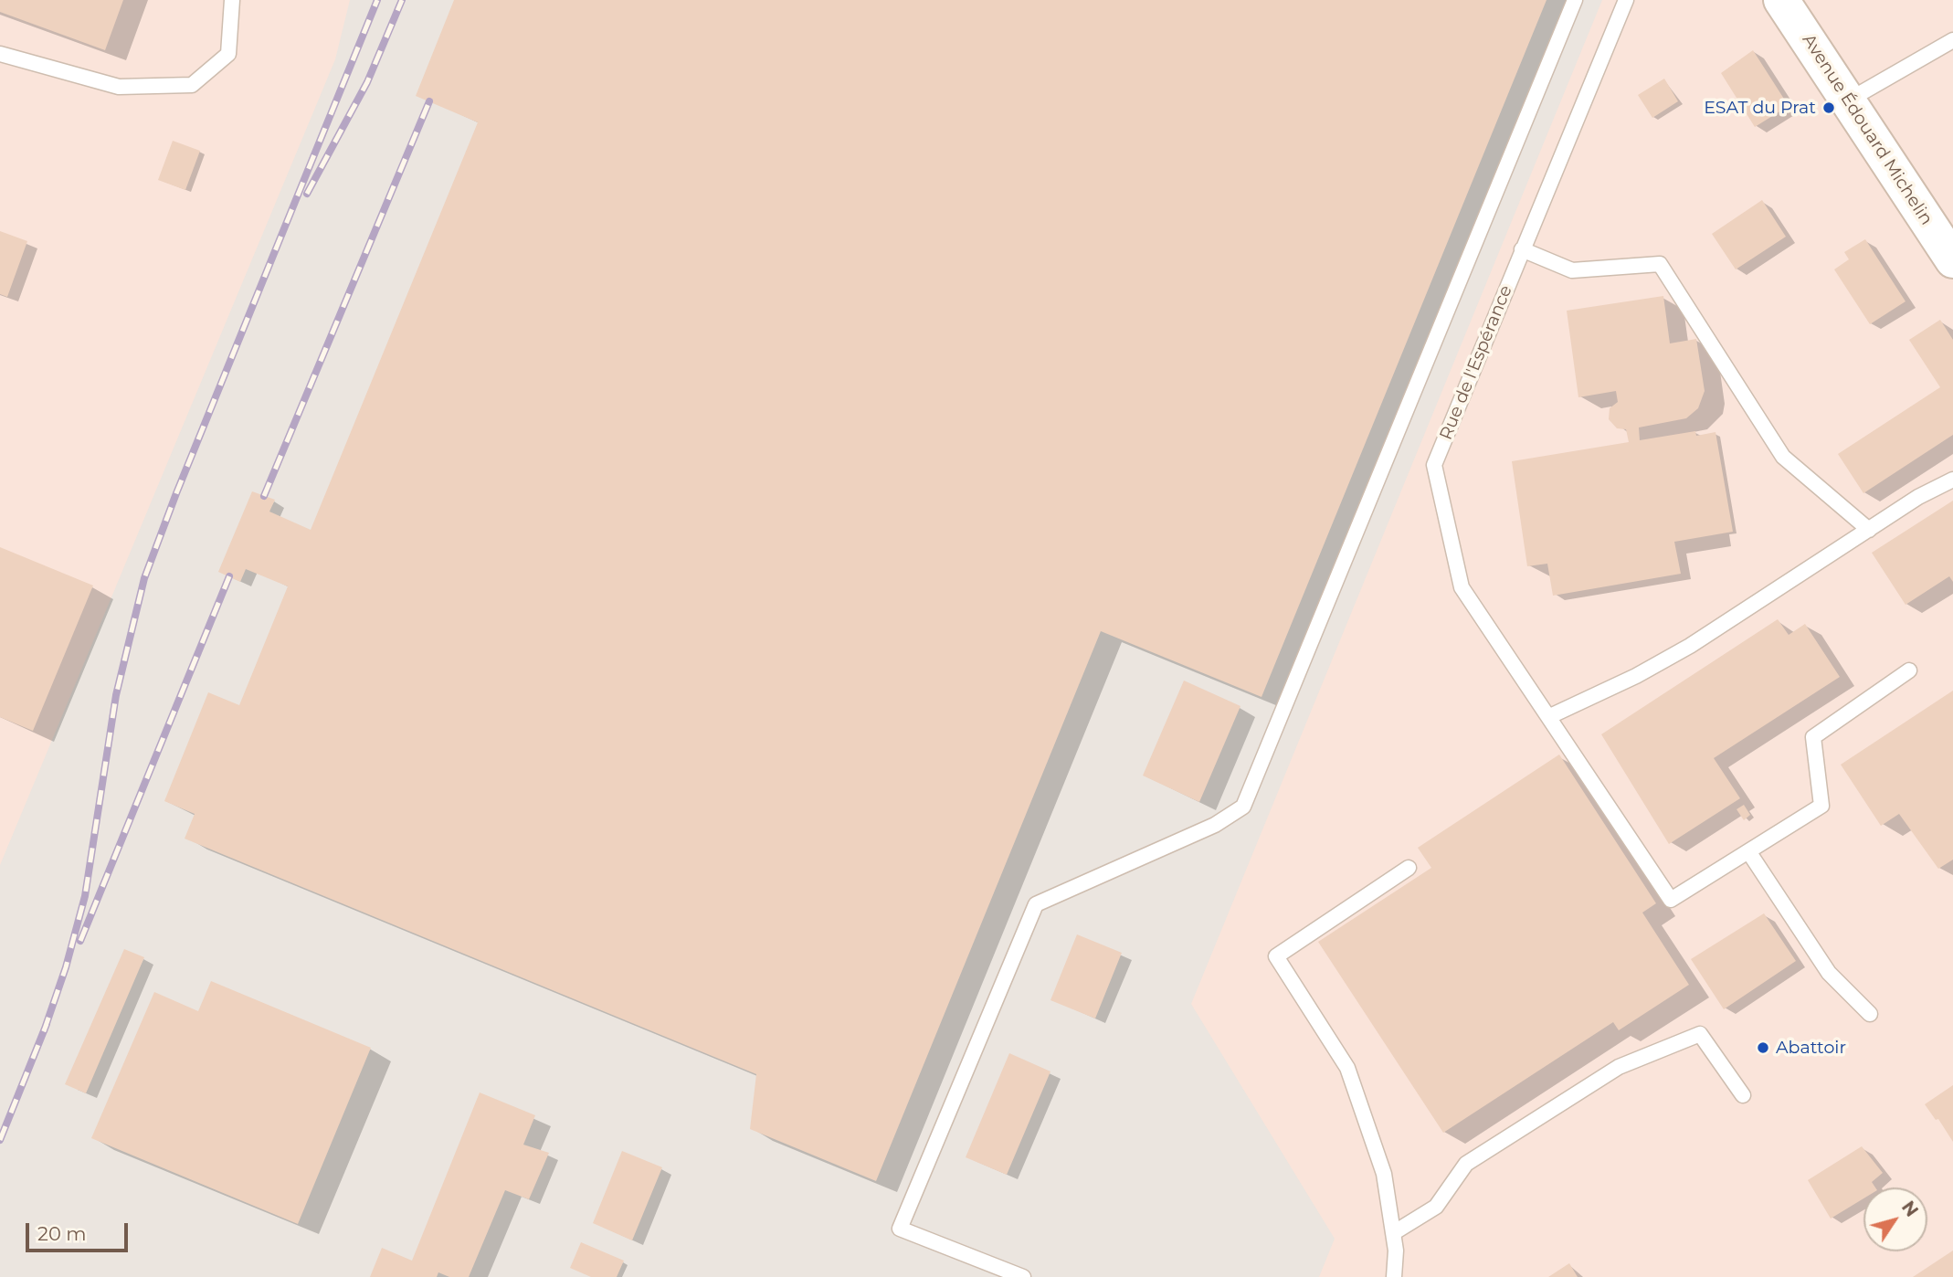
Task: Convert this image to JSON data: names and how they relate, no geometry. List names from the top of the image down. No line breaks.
{"streets":{"main road":["Avenue Édouard Michelin"],"lane":["Rue de l'Espérance"]},"places":["ESAT du Prat","Abattoir"],"scale_bar":"20 m","north":"top right"}
